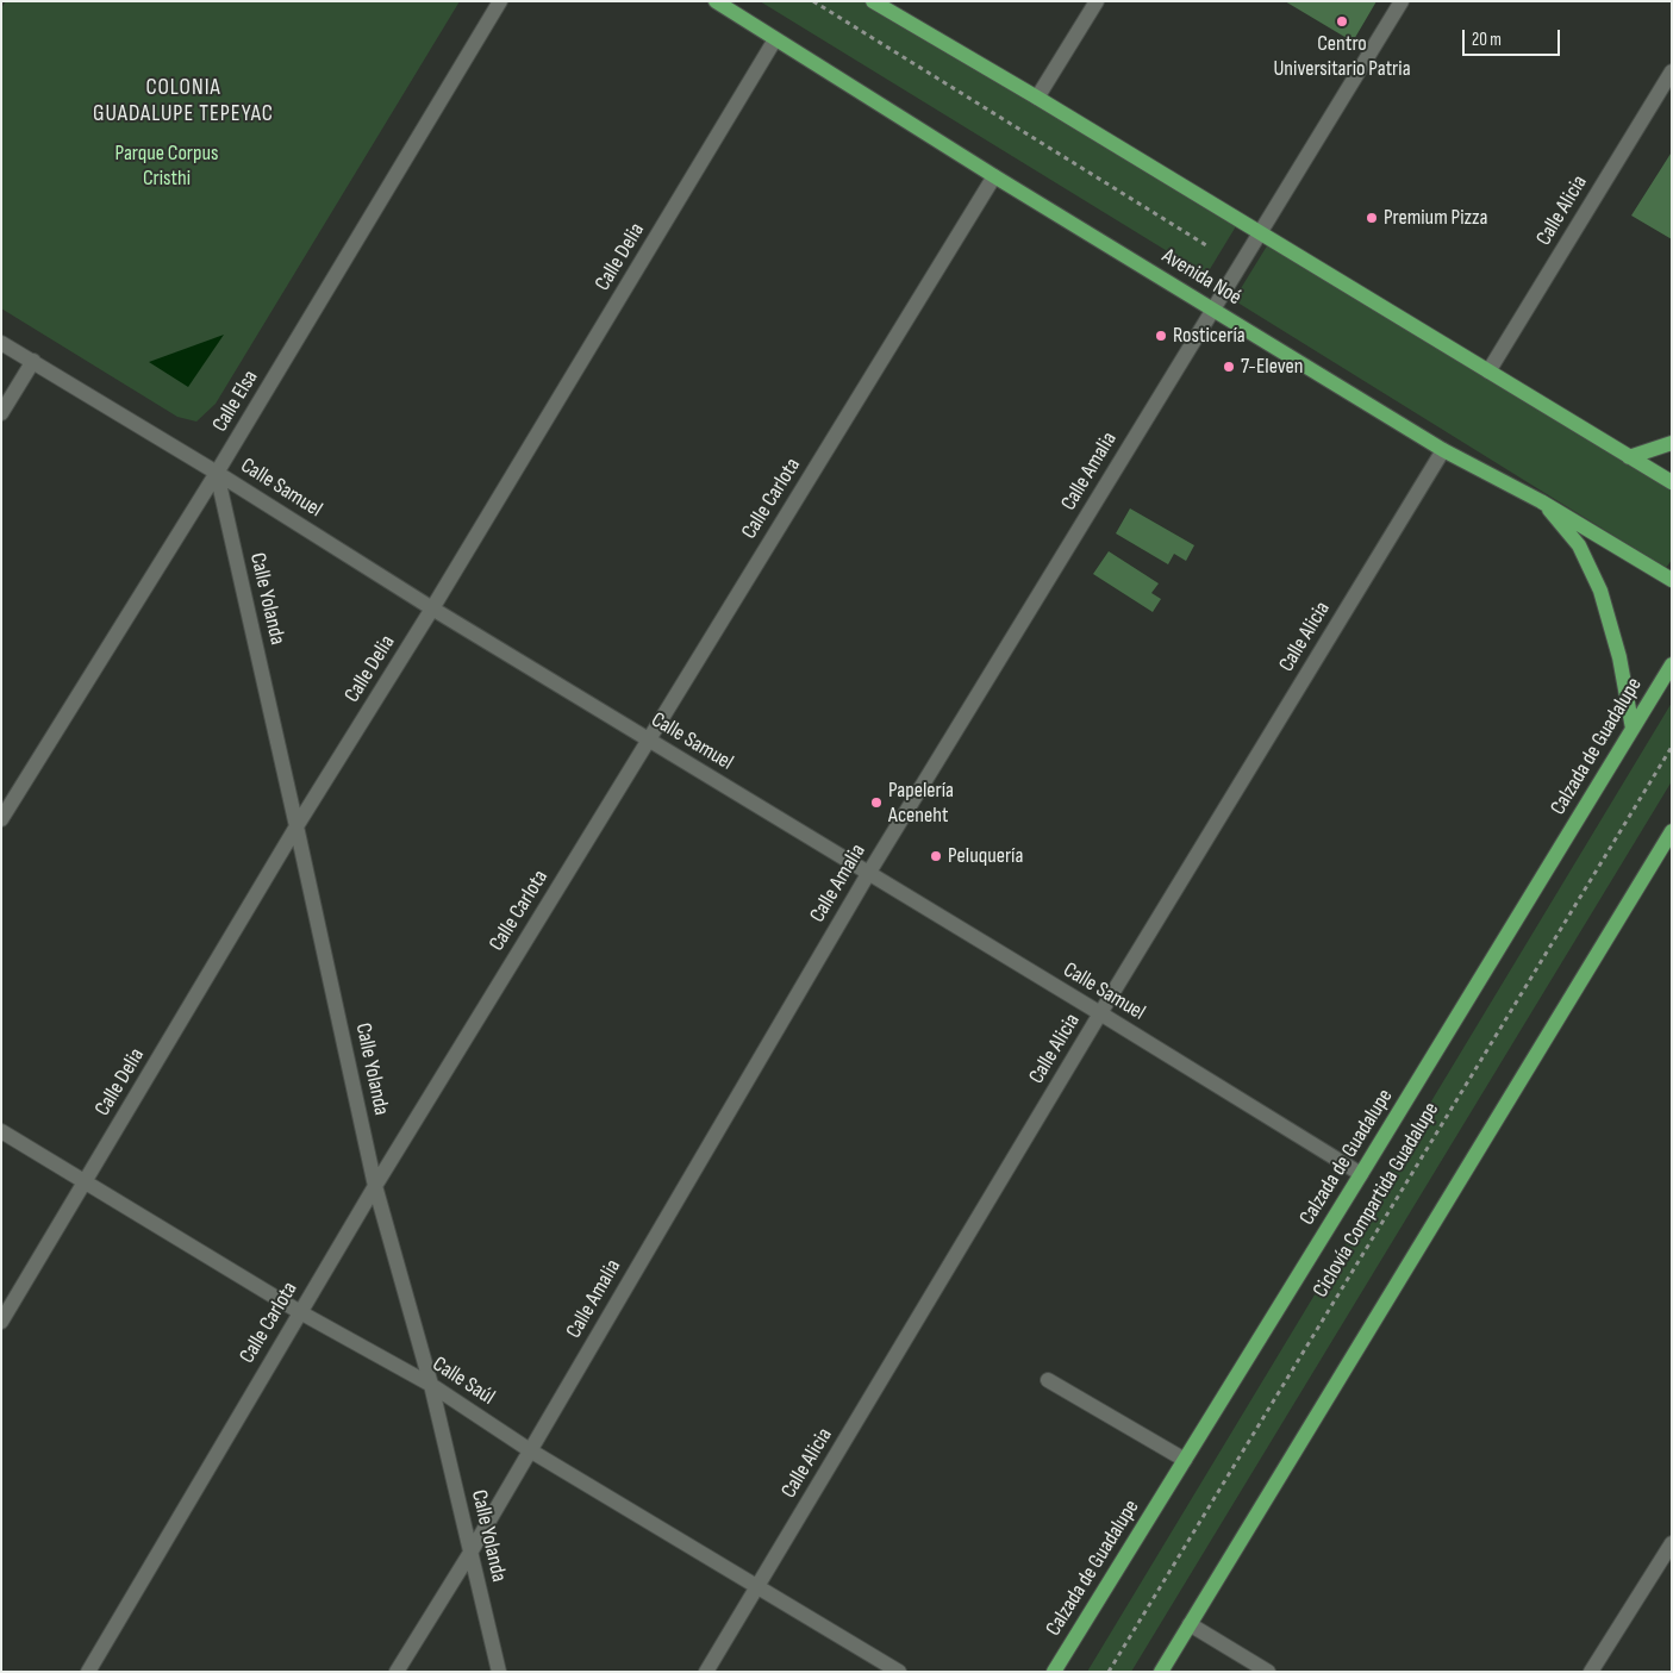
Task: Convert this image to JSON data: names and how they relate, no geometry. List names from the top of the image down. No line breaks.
{"streets":{"main road":["Avenida Noé","Calzada de Guadalupe"],"street":["Calle Alicia","Calle Delia","Calle Elsa","Calle Amalia","Calle Samuel","Calle Carlota","Calle Yolanda","Calle Saúl"],"path":["Ciclovía Compartida Guadalupe"]},"crossings":[["Calle Alicia","Avenida Noé"],["Calle Alicia","Calle Samuel"],["Calle Alicia","Calle Saúl"],["Calle Delia","Avenida Noé"],["Calle Delia","Calle Samuel"],["Calle Delia","Calle Yolanda"],["Calle Delia","Calle Saúl"],["Avenida Noé","Calle Amalia"],["Avenida Noé","Calle Carlota"],["Calle Elsa","Calle Samuel"],["Calle Elsa","Calle Yolanda"],["Calle Amalia","Calle Samuel"],["Calle Amalia","Calle Yolanda"],["Calle Amalia","Calle Saúl"],["Calle Samuel","Calle Carlota"],["Calle Samuel","Calle Yolanda"],["Calle Samuel","Calzada de Guadalupe"],["Calle Carlota","Calle Yolanda"],["Calle Carlota","Calle Saúl"],["Calle Yolanda","Calle Saúl"]],"districts":["COLONIA GUADALUPE TEPEYAC"],"parks":["Parque Corpus Cristhi"],"places":["Centro Universitario Patria","Premium Pizza","Rosticería","7-Eleven","Papelería Aceneht","Peluquería"],"scale_bar":"20 m"}
